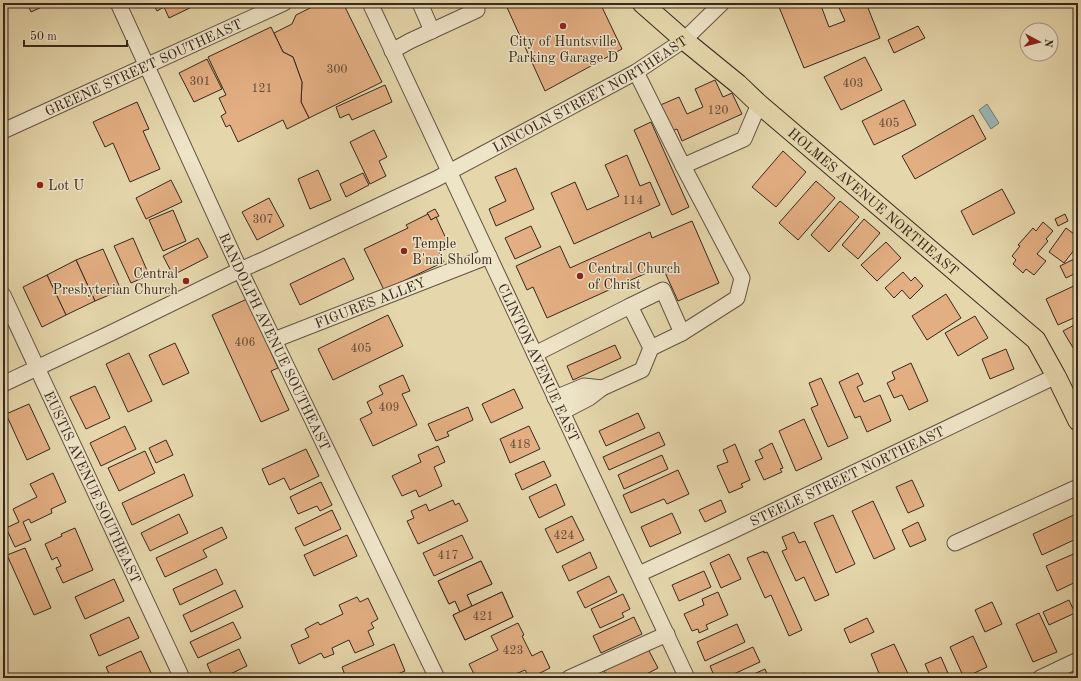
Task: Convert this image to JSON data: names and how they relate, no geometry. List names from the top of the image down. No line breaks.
{"streets":{"main road":["HOLMES AVENUE NORTHEAST"],"street":["GREENE STREET SOUTHEAST","LINCOLN STREET NORTHEAST","FIGURES ALLEY","RANDOLPH AVENUE SOUTHEAST","CLINTON AVENUE EAST","STEELE STREET NORTHEAST","EUSTIS AVENUE SOUTHEAST"]},"crossings":[["GREENE STREET SOUTHEAST","RANDOLPH AVENUE SOUTHEAST"],["LINCOLN STREET NORTHEAST","HOLMES AVENUE NORTHEAST"],["LINCOLN STREET NORTHEAST","RANDOLPH AVENUE SOUTHEAST"],["LINCOLN STREET NORTHEAST","CLINTON AVENUE EAST"],["LINCOLN STREET NORTHEAST","EUSTIS AVENUE SOUTHEAST"],["HOLMES AVENUE NORTHEAST","STEELE STREET NORTHEAST"],["FIGURES ALLEY","RANDOLPH AVENUE SOUTHEAST"],["FIGURES ALLEY","CLINTON AVENUE EAST"],["CLINTON AVENUE EAST","STEELE STREET NORTHEAST"]],"places":["City of Huntsville Parking Garage D","Lot U","Temple B'nai Sholom","Central Church of Christ","Central Presbyterian Church"],"house_numbers":["300","301","403","121","120","405","114","307","406","405","409","418","424","417","421","423"],"scale_bar":"50 m","north":"right"}
